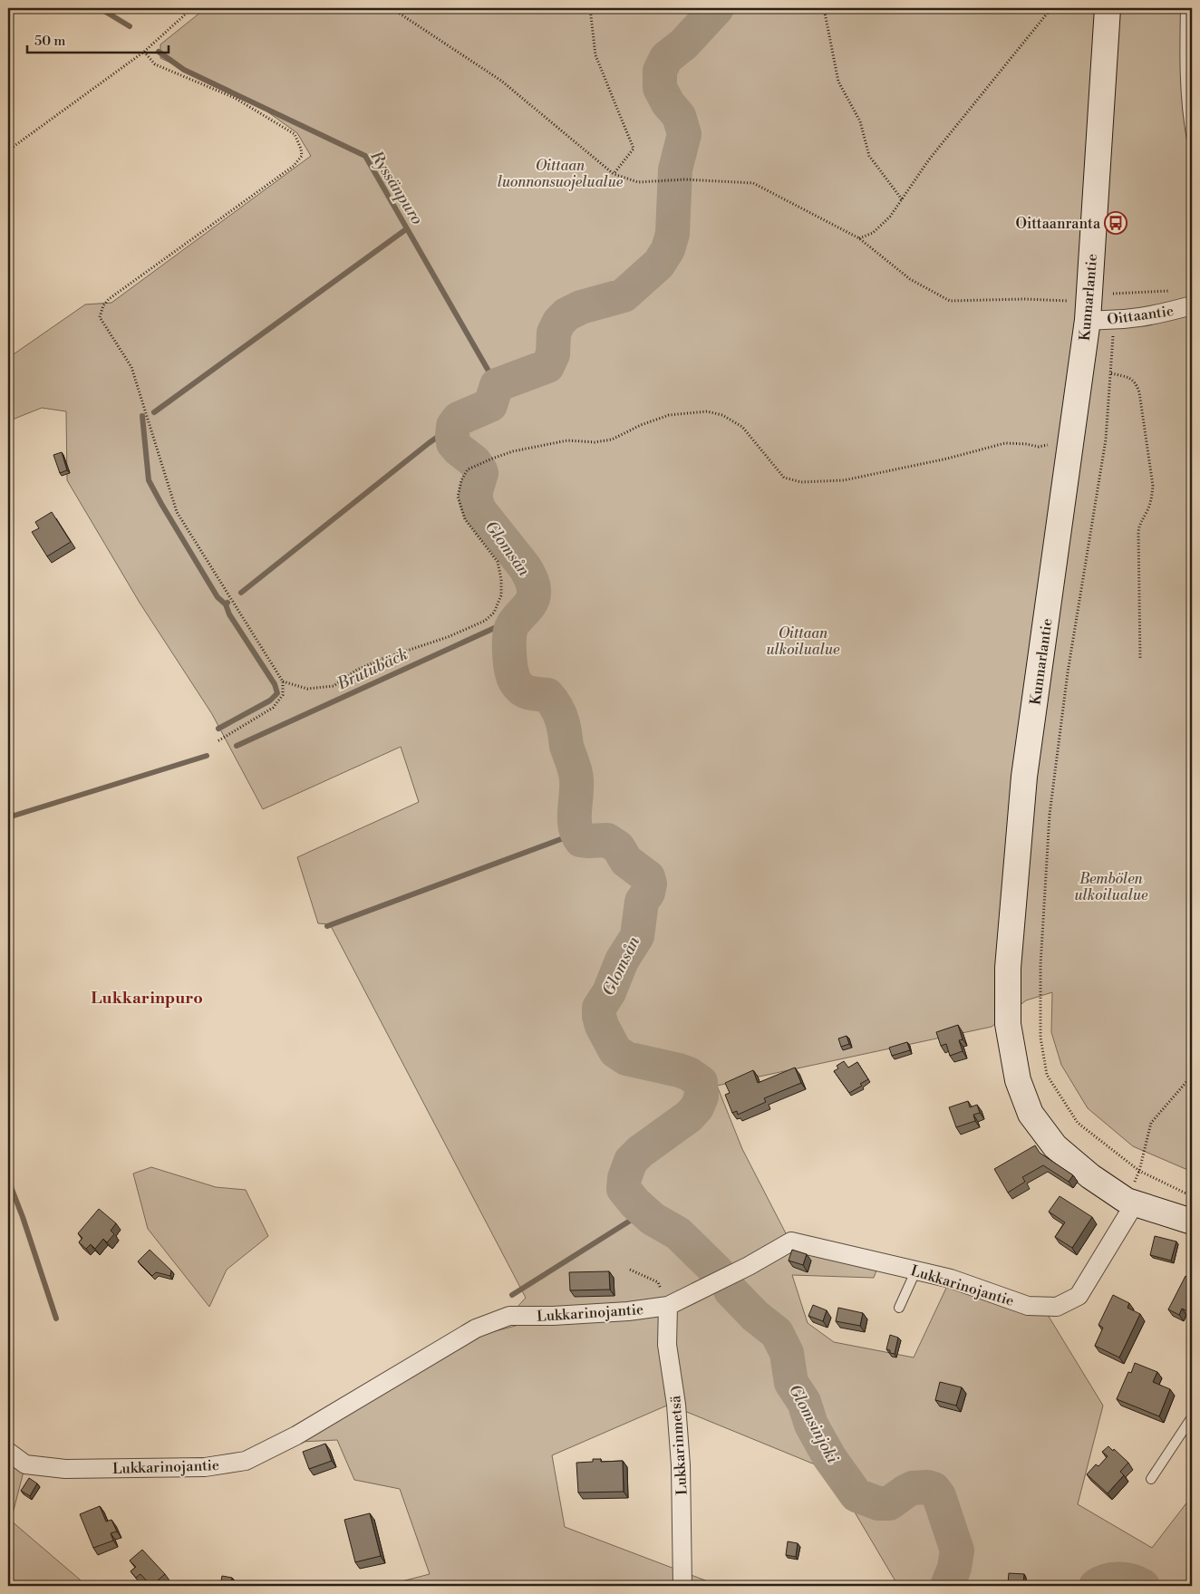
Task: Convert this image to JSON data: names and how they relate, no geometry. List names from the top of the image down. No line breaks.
{"streets":{"main road":["Kunnarlantie"],"street":["Oittaantie","Lukkarinojantie","Lukkarinmetsä"]},"crossings":[["Kunnarlantie","Oittaantie"],["Kunnarlantie","Lukkarinojantie"],["Lukkarinojantie","Lukkarinmetsä"]],"districts":["Lukkarinpuro"],"water":["Ryssänpuro","Glomsån","Brutubäck","Glomsinjoki"],"parks":["Oittaan luonnonsuojelualue","Oittaan ulkoilualue","Bembölen ulkoilualue"],"places":{"bus stop":["Oittaanranta"]},"scale_bar":"50 m"}
